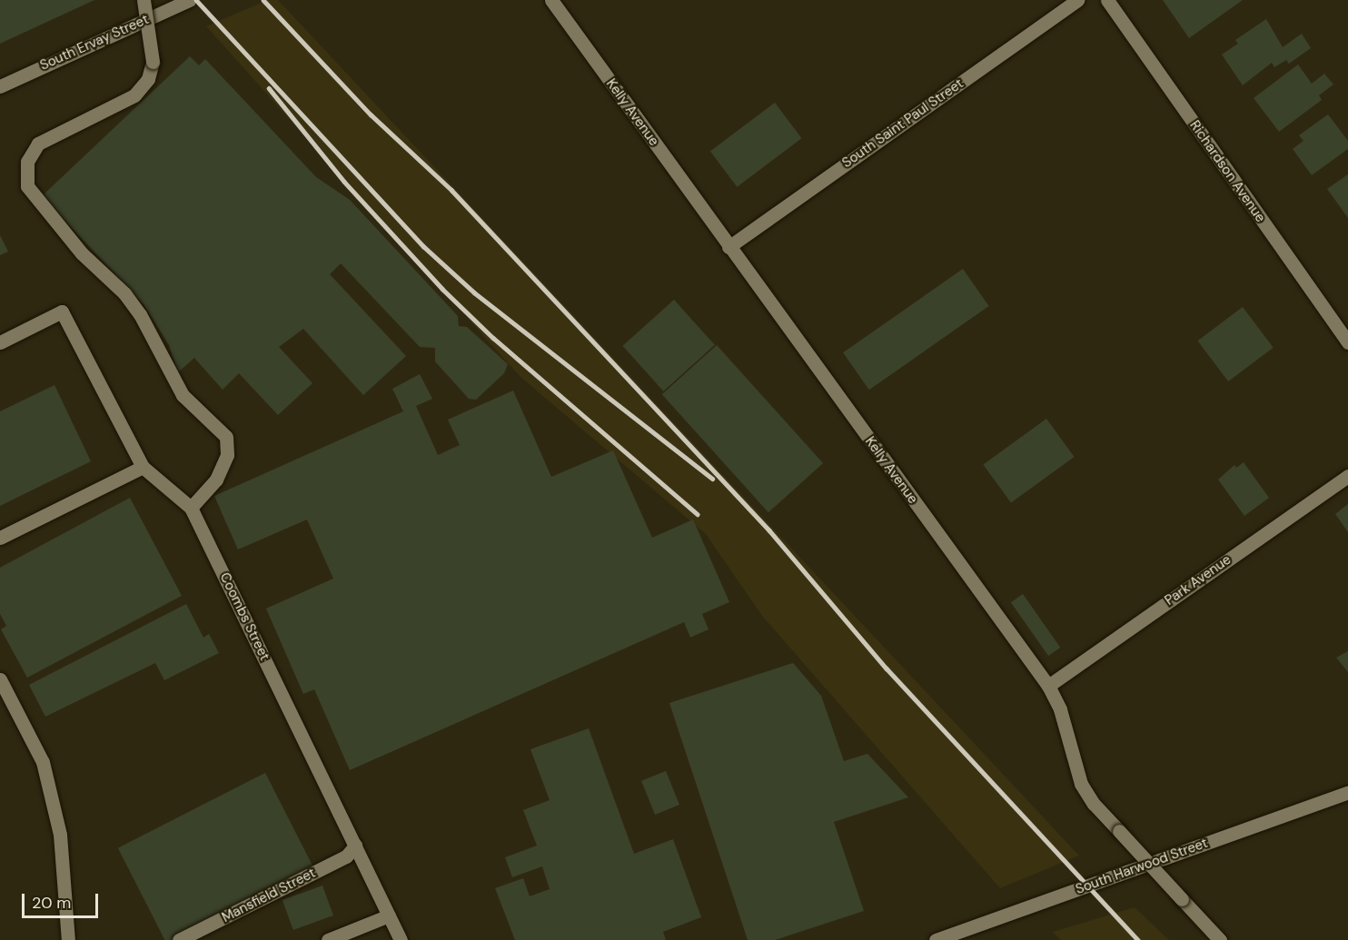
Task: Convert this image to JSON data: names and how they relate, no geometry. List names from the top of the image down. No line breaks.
{"streets":{"street":["South Ervay Street","Kelly Avenue","South Saint Paul Street","Richardson Avenue","Park Avenue","Coombs Street","South Harwood Street","Mansfield Street"]},"crossings":[["Kelly Avenue","South Saint Paul Street"],["Kelly Avenue","Park Avenue"],["Coombs Street","Mansfield Street"]],"scale_bar":"20 m"}
